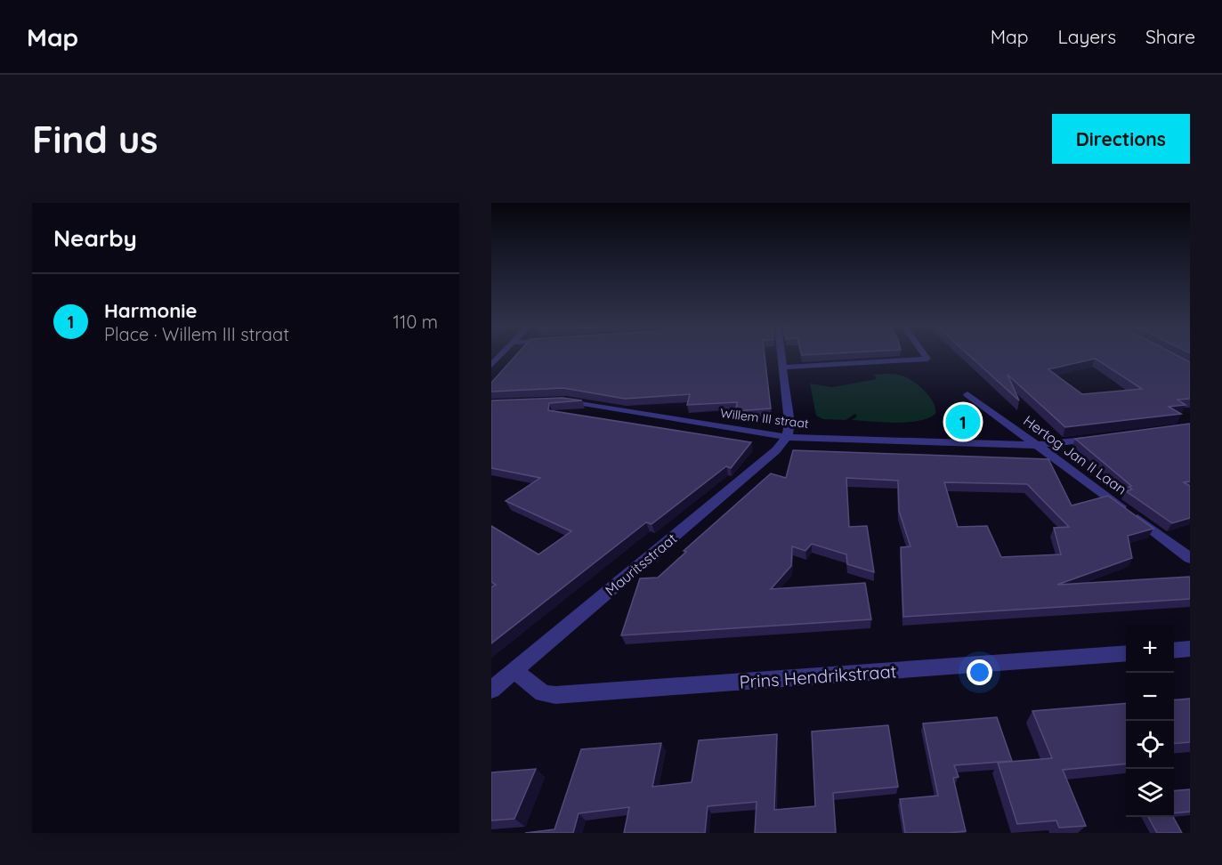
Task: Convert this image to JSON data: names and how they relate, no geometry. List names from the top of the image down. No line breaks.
{"streets":{"street":["Willem III straat","Hertog Jan II Laan","Mauritsstraat","Prins Hendrikstraat"]},"crossings":[["Willem III straat","Hertog Jan II Laan"],["Willem III straat","Mauritsstraat"],["Mauritsstraat","Prins Hendrikstraat"]],"page":{"header":"Map","nav":["Map","Layers","Share"],"buttons":"Directions","title":"Find us","heading":"Nearby","list":[{"mark":"1","name":"Harmonie","note":"Place · Willem III straat","value":"110 m"}],"pins":"1","map_buttons":["+","−"]}}
